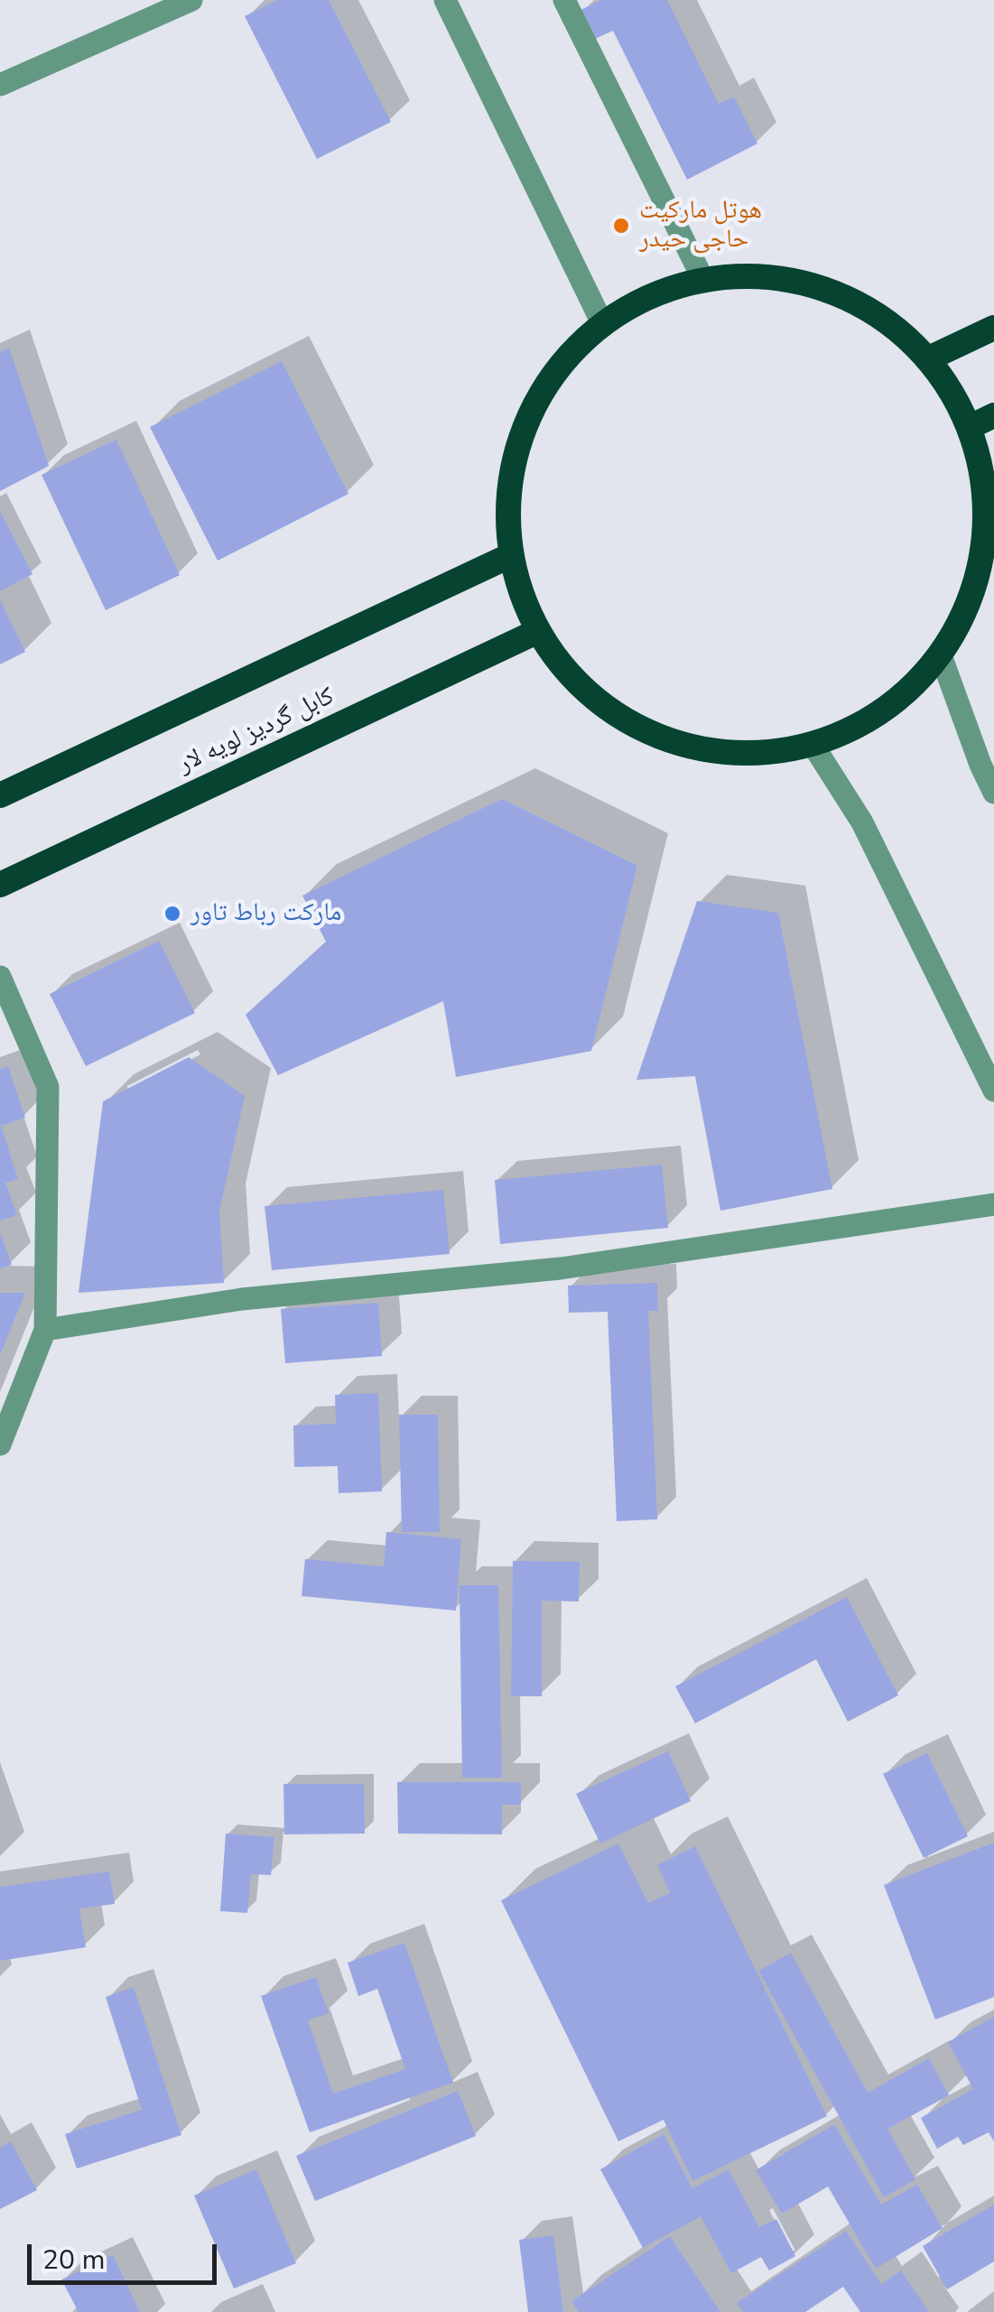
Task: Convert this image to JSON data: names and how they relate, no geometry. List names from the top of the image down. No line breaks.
{"streets":{"highway":["کابل گردیز لویه لار"]},"places":["هوتل مارکیت حاجی حیدر","مارکت رباط تاور"],"scale_bar":"20 m"}
